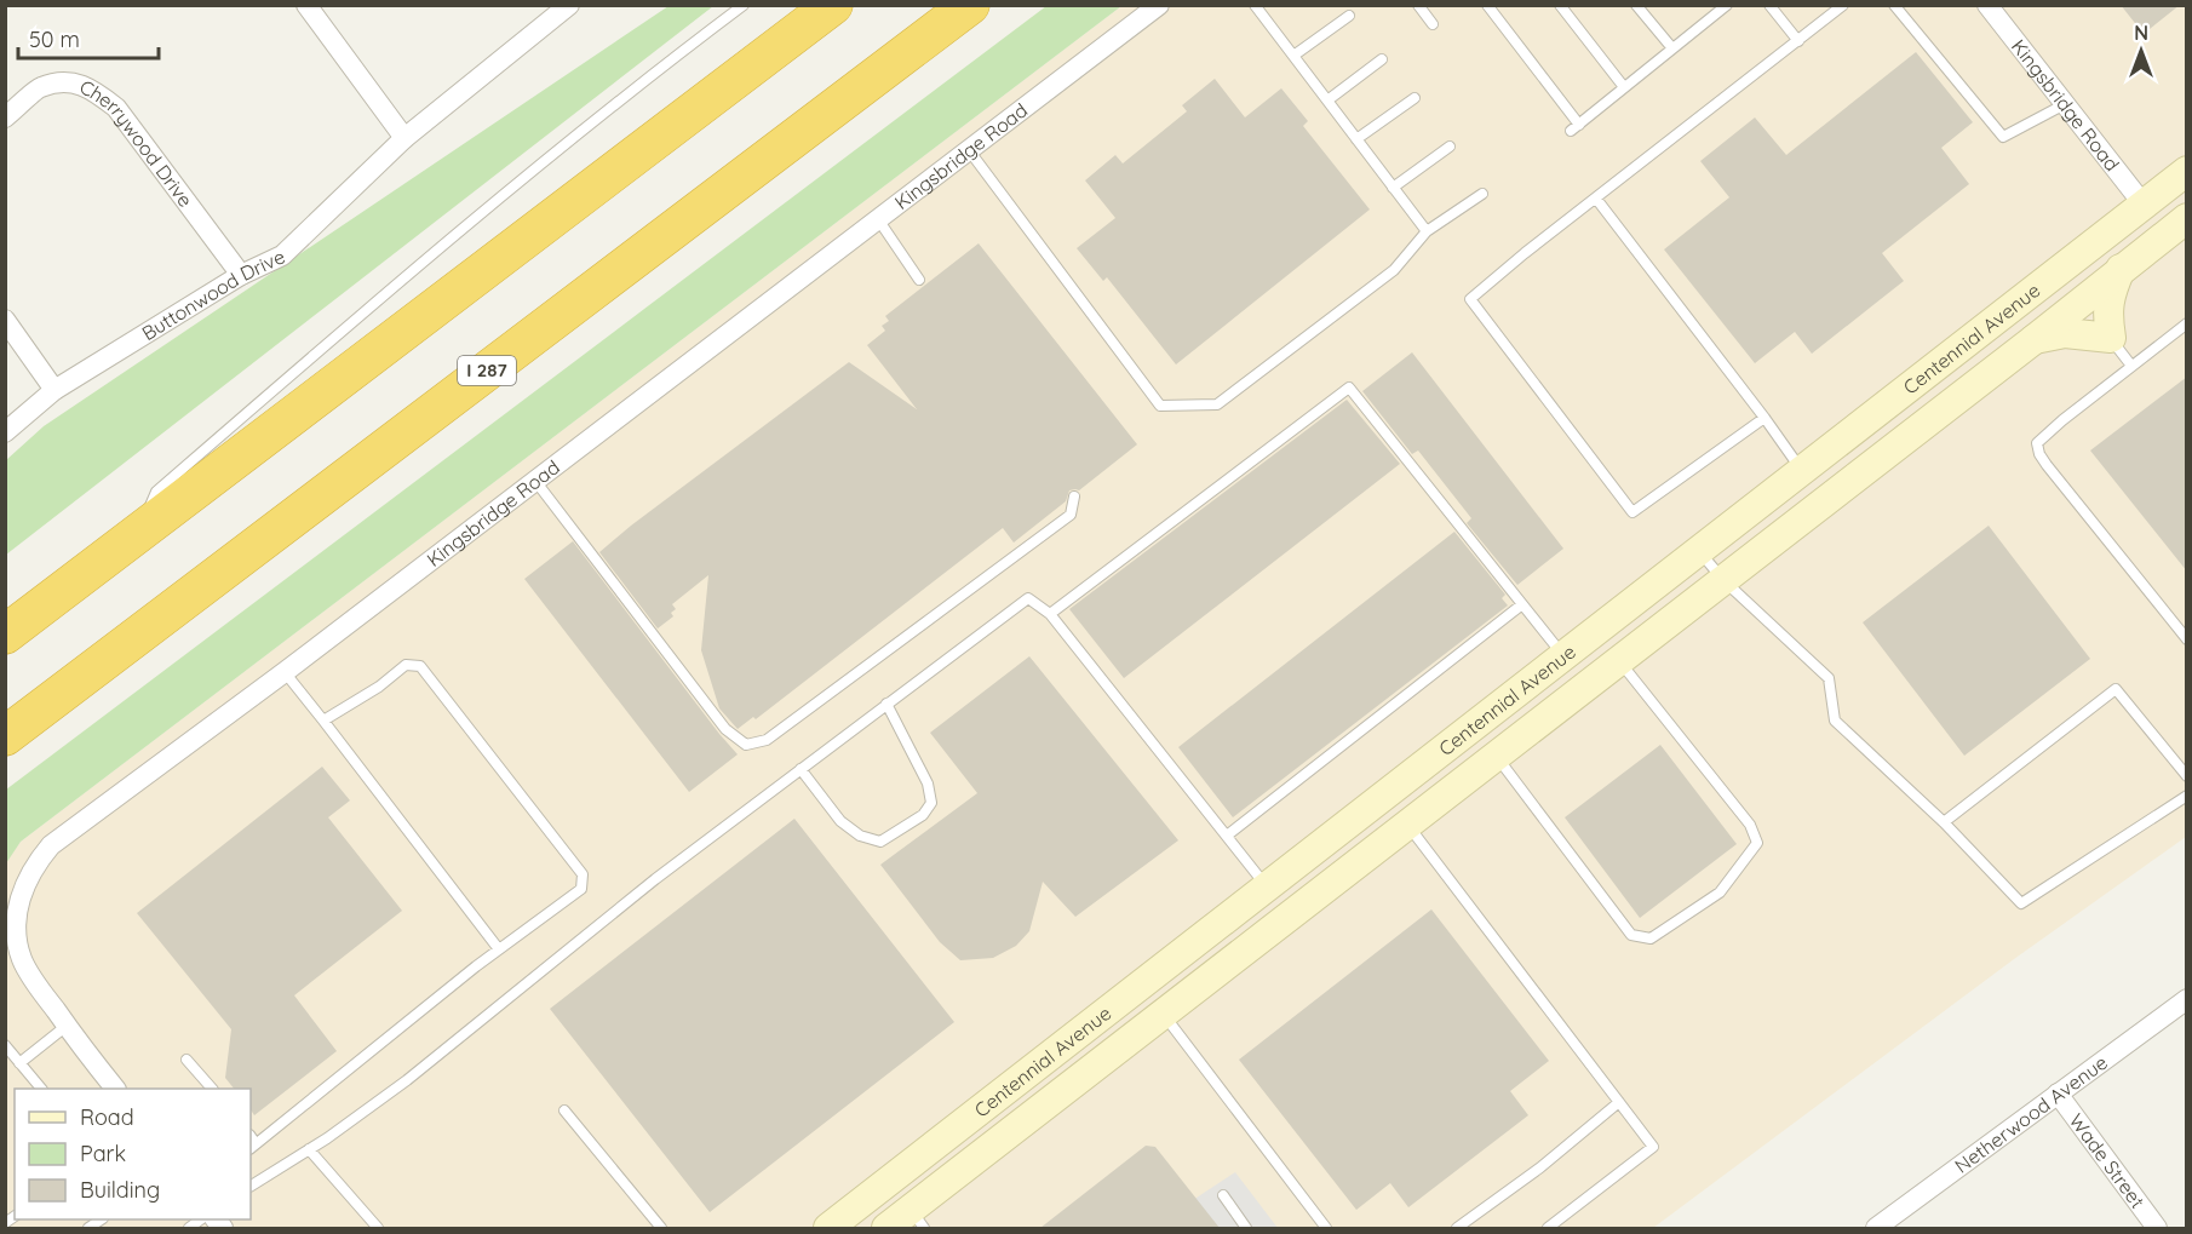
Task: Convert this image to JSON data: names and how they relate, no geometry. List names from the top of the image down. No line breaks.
{"streets":{"highway":["I 287"],"main road":["Centennial Avenue"],"street":["Kingsbridge Road","Cherrywood Drive","Buttonwood Drive","Netherwood Avenue","Wade Street"]},"crossings":[["Kingsbridge Road","Centennial Avenue"],["Cherrywood Drive","Buttonwood Drive"],["Netherwood Avenue","Wade Street"]],"legend":["Road","Park","Building"],"scale_bar":"50 m","north":"top"}
